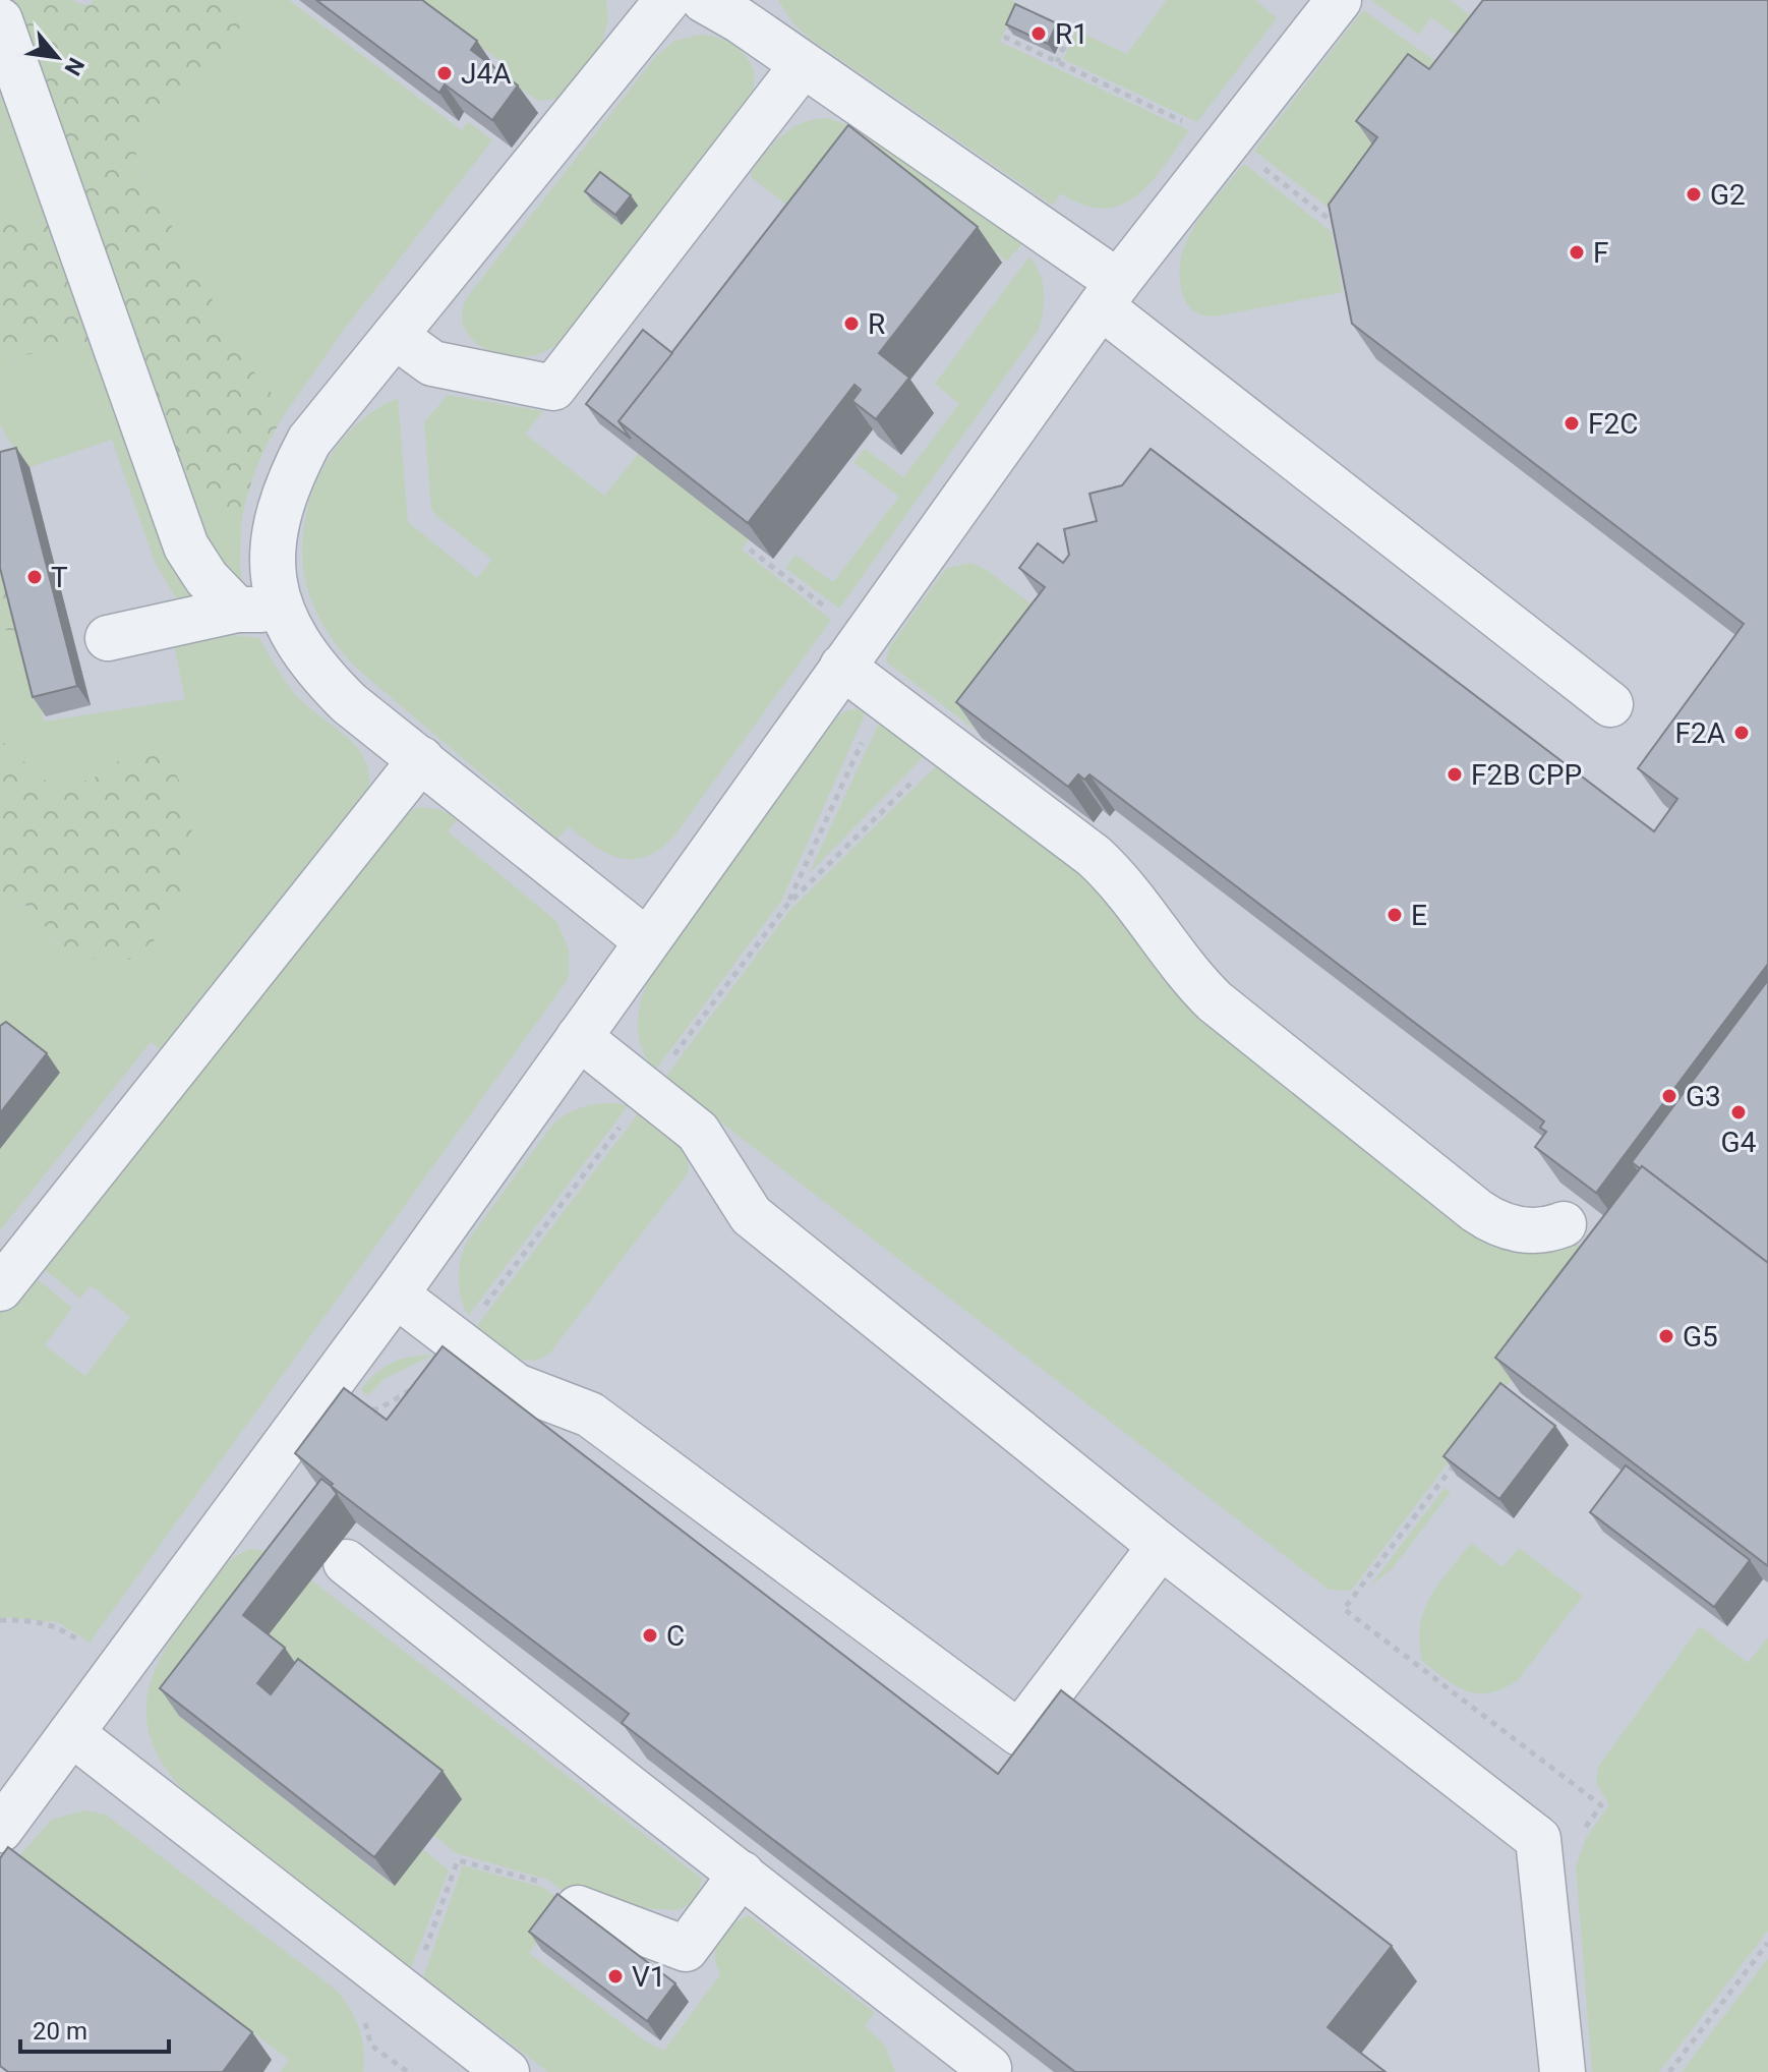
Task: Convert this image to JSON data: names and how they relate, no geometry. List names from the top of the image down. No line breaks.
{"places":["R1","J4A","G2","F","R","F2C","T","F2A","F2B CPP","E","G3","G4","G5","C","V1"],"scale_bar":"20 m","north":"bottom right"}
